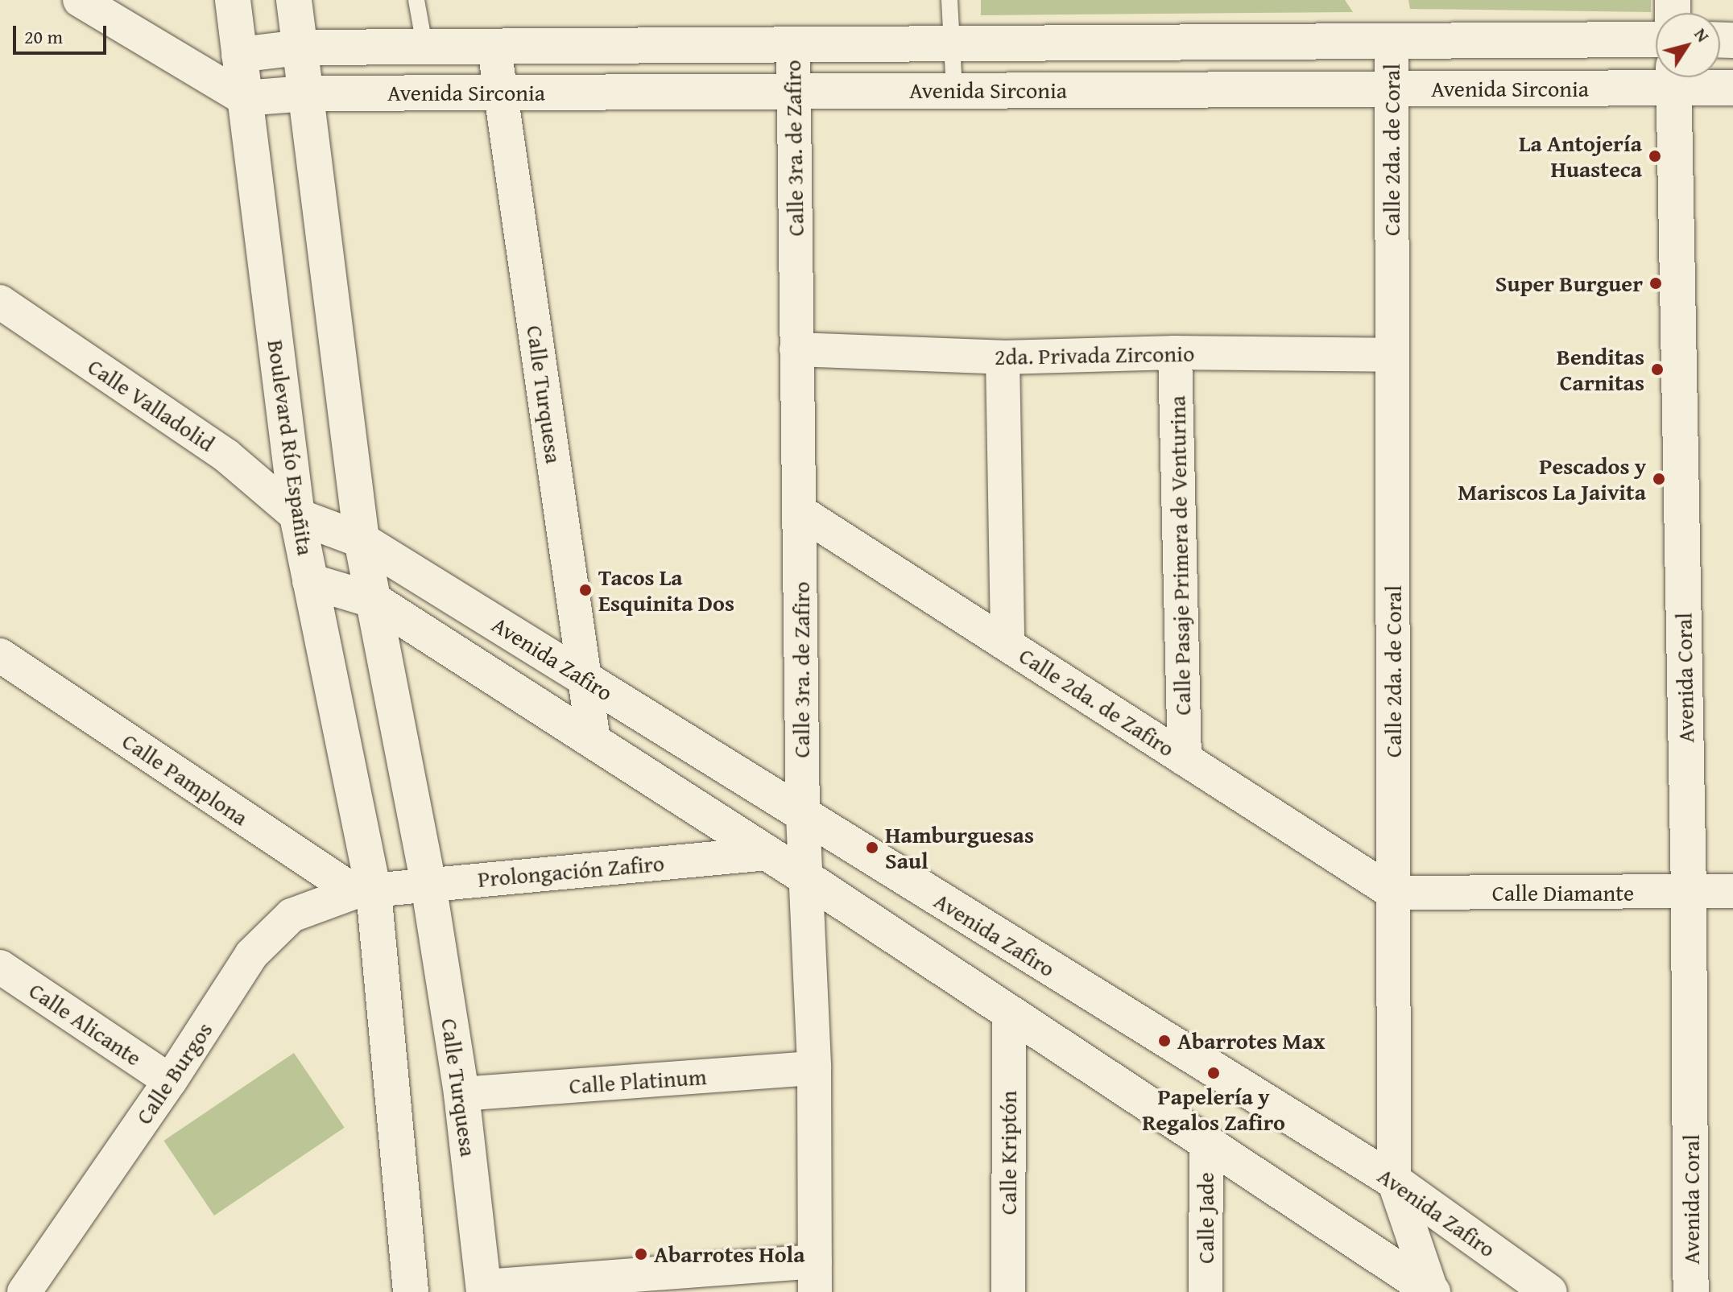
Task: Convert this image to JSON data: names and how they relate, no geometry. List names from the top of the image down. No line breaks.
{"streets":{"street":["Avenida Sirconia","Calle 3ra. de Zafiro","Calle 2da. de Coral","2da. Privada Zirconio","Calle Turquesa","Calle Valladolid","Boulevard Río Españita","Calle Pasaje Primera de Venturina","Avenida Zafiro","Avenida Coral","Calle 2da. de Zafiro","Calle Pamplona","Prolongación Zafiro","Calle Diamante","Calle Alicante","Calle Burgos","Calle Platinum","Calle Kriptón","Calle Jade"]},"crossings":[["Avenida Sirconia","Calle 3ra. de Zafiro"],["Avenida Sirconia","Calle 2da. de Coral"],["Avenida Sirconia","Calle Turquesa"],["Avenida Sirconia","Boulevard Río Españita"],["Calle 3ra. de Zafiro","2da. Privada Zirconio"],["Calle 3ra. de Zafiro","Avenida Zafiro"],["Calle 3ra. de Zafiro","Calle 2da. de Zafiro"],["Calle 3ra. de Zafiro","Calle Platinum"],["Calle 2da. de Coral","2da. Privada Zirconio"],["Calle 2da. de Coral","Avenida Zafiro"],["Calle 2da. de Coral","Calle 2da. de Zafiro"],["Calle 2da. de Coral","Calle Diamante"],["2da. Privada Zirconio","Calle Pasaje Primera de Venturina"],["Calle Turquesa","Avenida Zafiro"],["Calle Turquesa","Prolongación Zafiro"],["Calle Turquesa","Calle Platinum"],["Calle Valladolid","Boulevard Río Españita"],["Calle Valladolid","Avenida Zafiro"],["Boulevard Río Españita","Avenida Zafiro"],["Boulevard Río Españita","Calle Pamplona"],["Boulevard Río Españita","Prolongación Zafiro"],["Boulevard Río Españita","Calle Burgos"],["Calle Pasaje Primera de Venturina","Calle 2da. de Zafiro"],["Avenida Zafiro","Prolongación Zafiro"],["Avenida Zafiro","Calle Kriptón"],["Avenida Zafiro","Calle Jade"],["Avenida Coral","Calle Diamante"],["Calle 2da. de Zafiro","Calle Diamante"],["Calle Pamplona","Prolongación Zafiro"],["Calle Pamplona","Calle Burgos"],["Prolongación Zafiro","Calle Burgos"],["Calle Alicante","Calle Burgos"]],"places":["La Antojería Huasteca","Super Burguer","Benditas Carnitas","Pescados y Mariscos La Jaivita","Tacos La Esquinita Dos","Hamburguesas Saul","Abarrotes Max","Papelería y Regalos Zafiro","Abarrotes Hola"],"scale_bar":"20 m","north":"top right"}
